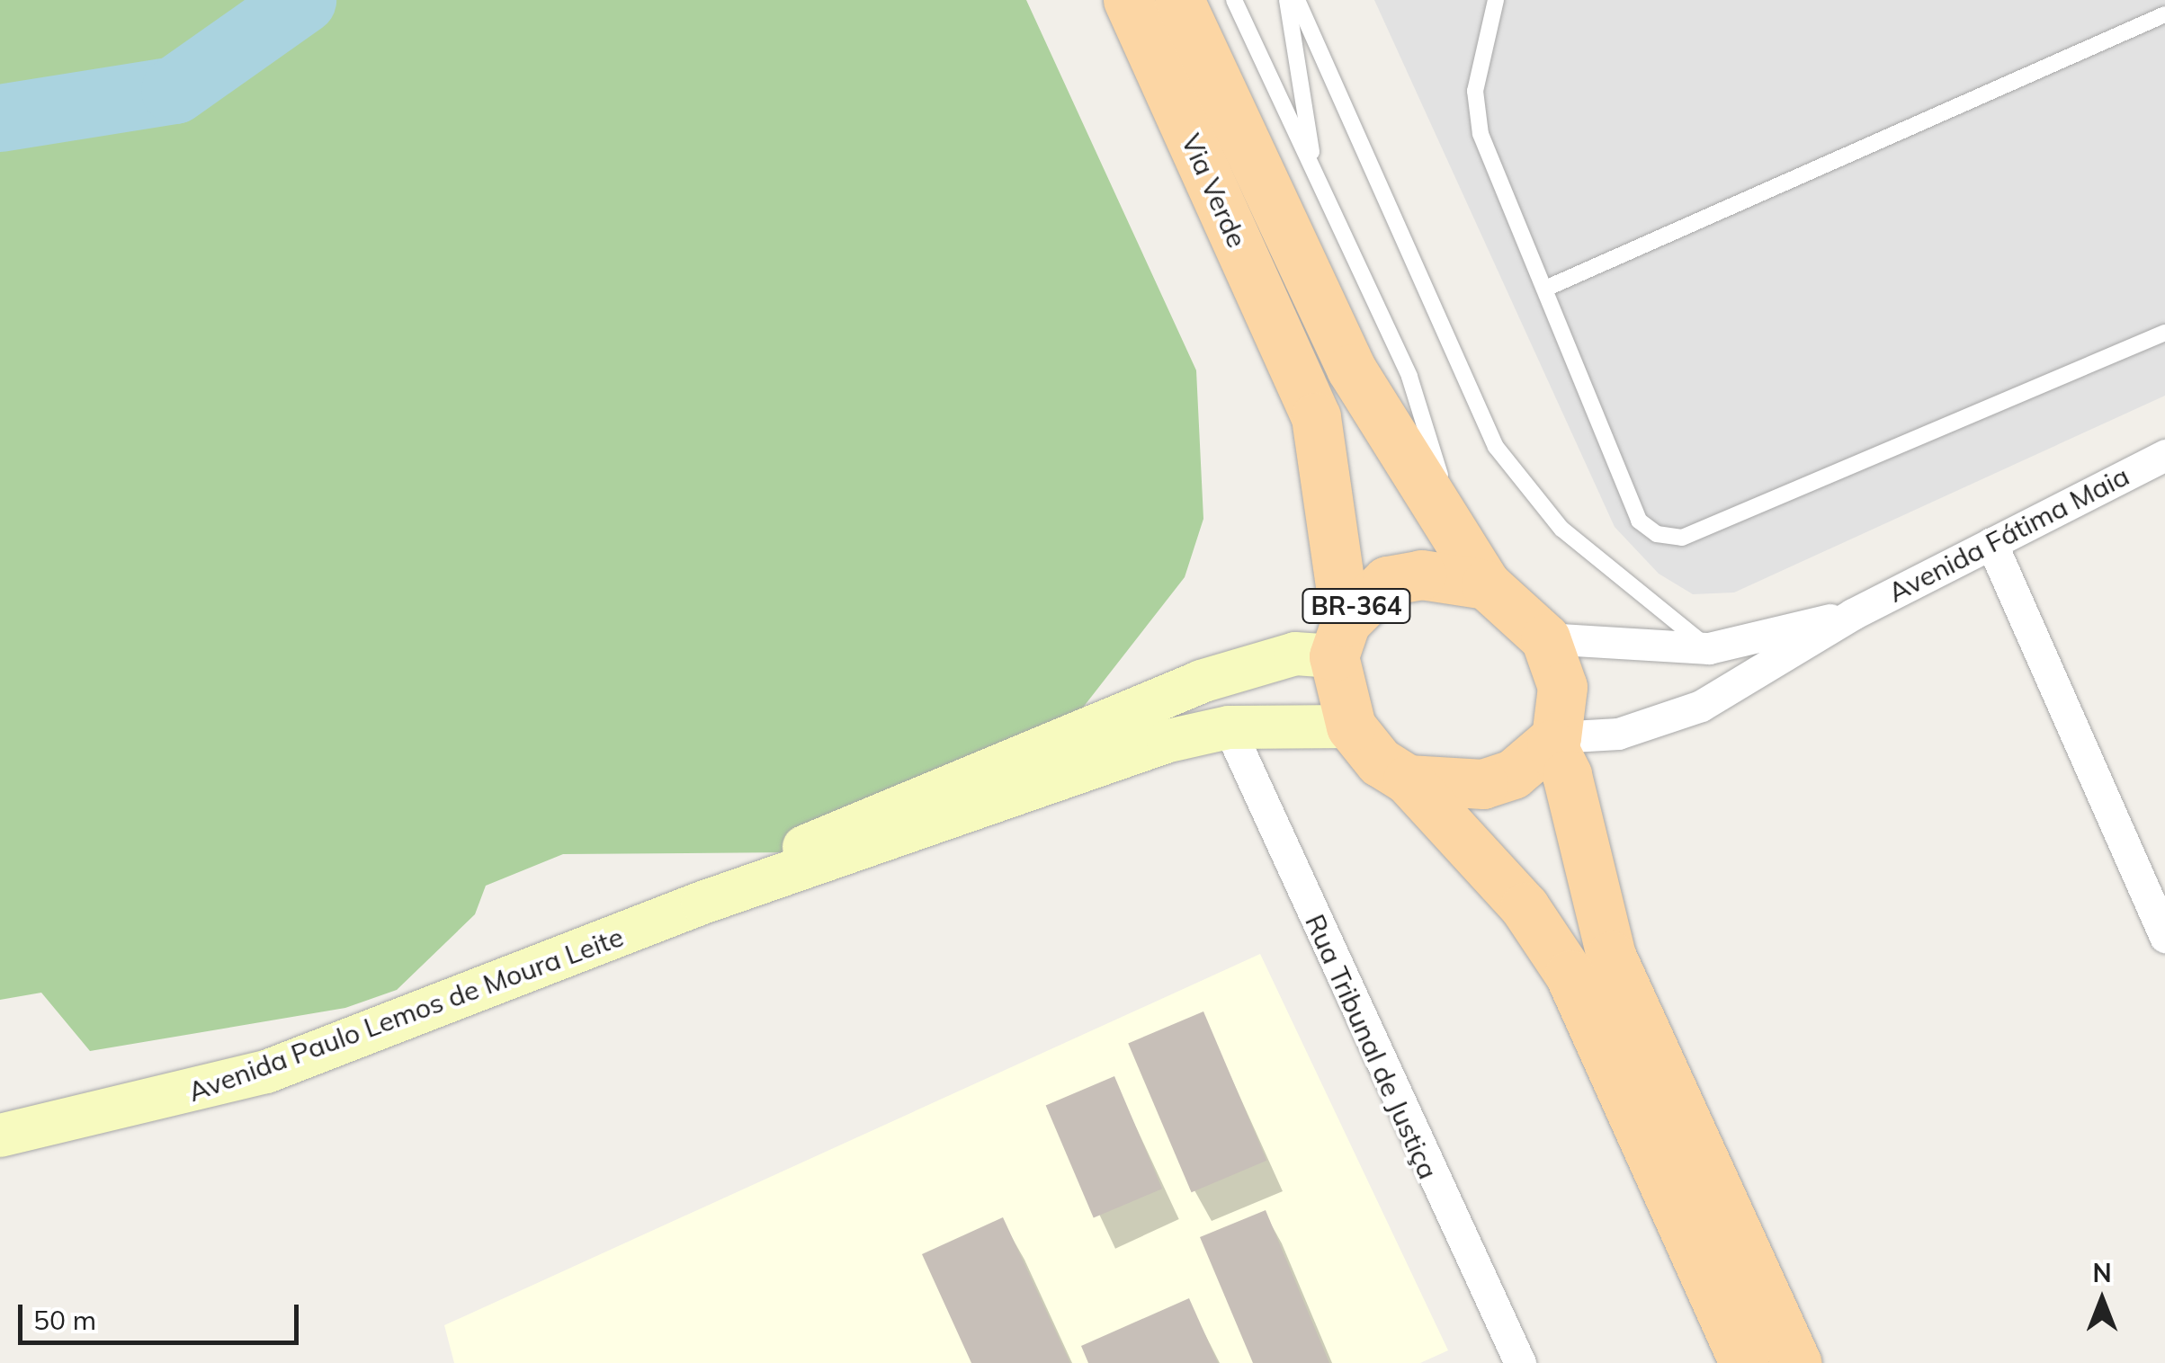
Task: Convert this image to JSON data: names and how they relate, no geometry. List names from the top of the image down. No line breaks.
{"streets":{"main road":["Via Verde","BR-364"],"street":["Avenida Fátima Maia","Avenida Paulo Lemos de Moura Leite","Rua Tribunal de Justiça"]},"crossings":[["Via Verde","Avenida Fátima Maia"],["Via Verde","BR-364"],["Via Verde","Avenida Paulo Lemos de Moura Leite"],["Avenida Fátima Maia","BR-364"],["Avenida Fátima Maia","Avenida Paulo Lemos de Moura Leite"],["BR-364","Avenida Paulo Lemos de Moura Leite"],["Avenida Paulo Lemos de Moura Leite","Rua Tribunal de Justiça"]],"scale_bar":"50 m","north":"top"}
